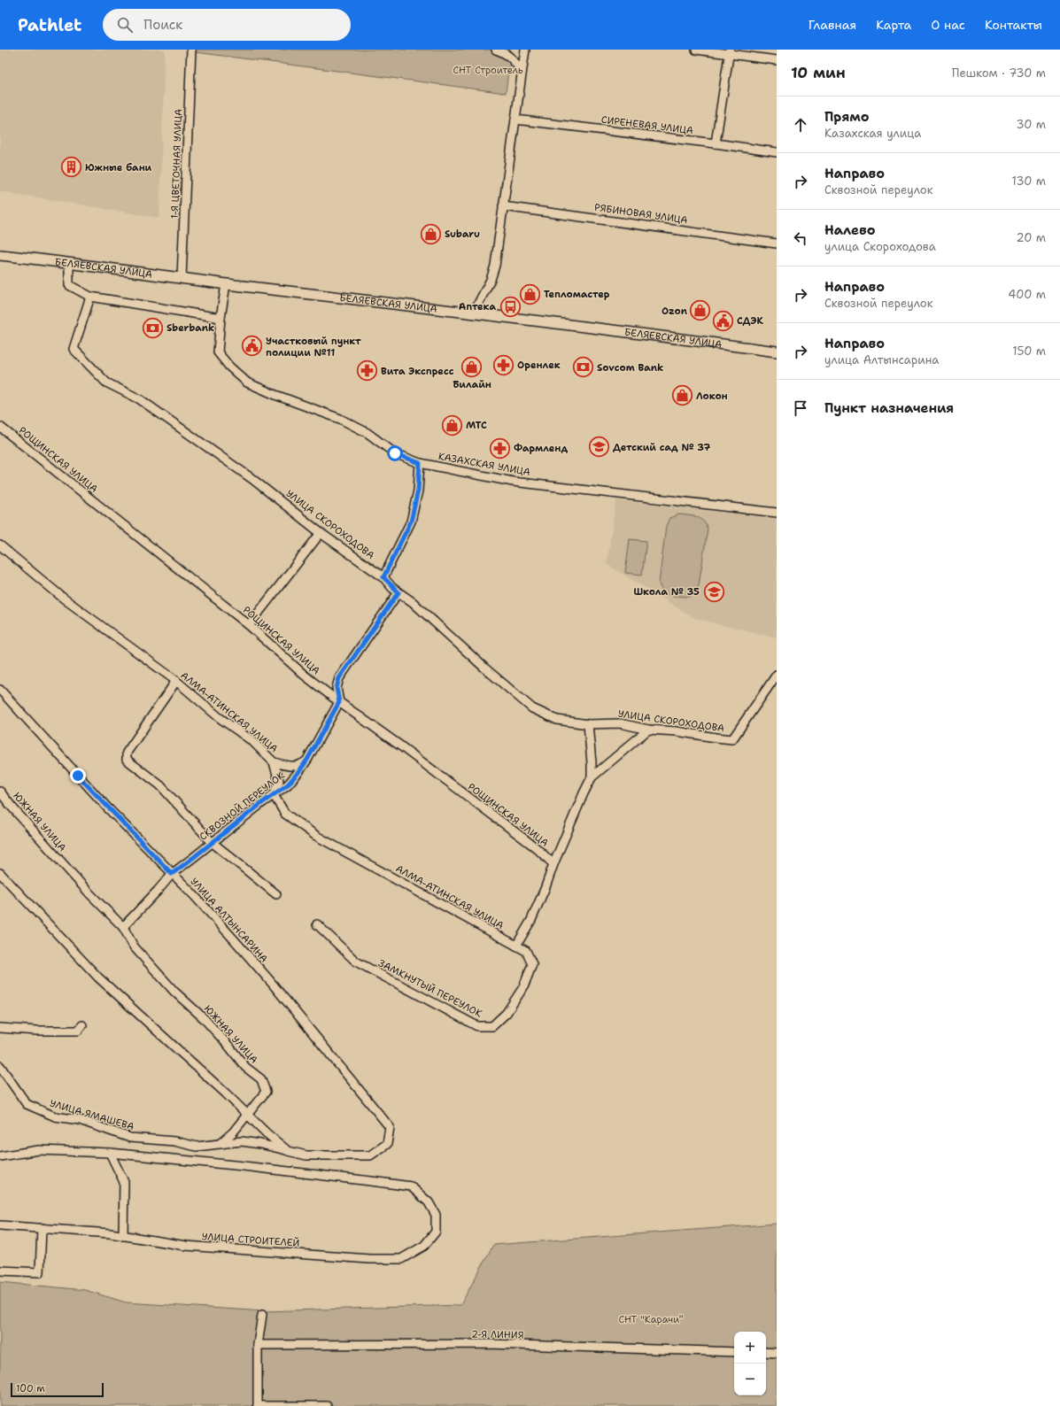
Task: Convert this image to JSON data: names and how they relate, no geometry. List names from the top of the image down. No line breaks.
{"streets":{"main road":["БЕЛЯЕВСКАЯ УЛИЦА"],"street":["СИРЕНЕВАЯ УЛИЦА","1-Я ЦВЕТОЧНАЯ УЛИЦА","РЯБИНОВАЯ УЛИЦА","РОЩИНСКАЯ УЛИЦА","КАЗАХСКАЯ УЛИЦА","УЛИЦА СКОРОХОДОВА","АЛМА-АТИНСКАЯ УЛИЦА","СКВОЗНОЙ ПЕРЕУЛОК","ЮЖНАЯ УЛИЦА","УЛИЦА АЛТЫНСАРИНА","ЗАМКНУТЫЙ ПЕРЕУЛОК","УЛИЦА ЯМАШЕВА","УЛИЦА СТРОИТЕЛЕЙ","2-Я ЛИНИЯ"]},"crossings":[["1-Я ЦВЕТОЧНАЯ УЛИЦА","БЕЛЯЕВСКАЯ УЛИЦА"],["РОЩИНСКАЯ УЛИЦА","СКВОЗНОЙ ПЕРЕУЛОК"],["АЛМА-АТИНСКАЯ УЛИЦА","СКВОЗНОЙ ПЕРЕУЛОК"],["АЛМА-АТИНСКАЯ УЛИЦА","ЗАМКНУТЫЙ ПЕРЕУЛОК"],["СКВОЗНОЙ ПЕРЕУЛОК","ЮЖНАЯ УЛИЦА"],["СКВОЗНОЙ ПЕРЕУЛОК","УЛИЦА АЛТЫНСАРИНА"],["УЛИЦА АЛТЫНСАРИНА","УЛИЦА ЯМАШЕВА"]],"parks":["СНТ Строитель","СНТ \"Карачи\""],"places":{"building":["Южные бани"],"shop":["Subaru","Тепломастер","Ozon","Билайн","Локон","МТС"],"bus stop":["Аптека"],"public building":["СДЭК","Участковый пункт полиции №11"],"bank":["Sberbank","Sovcom Bank"],"pharmacy":["Оренлек","Вита Экспресс","Фармленд"],"school or university":["Детский сад № 37","Школа № 35"]},"scale_bar":"100 m","page":{"header":"Pathlet","search":"Поиск","nav":["Главная","Карта","О нас","Контакты"],"heading":["10 мин","Пешком · 730 m"],"list":[["Прямо","Казахская улица","30 m"],["Направо","Сквозной переулок","130 m"],["Налево","улица Скороходова","20 m"],["Направо","Сквозной переулок","400 m"],["Направо","улица Алтынсарина","150 m"],"Пункт назначения"],"map_buttons":["+","−"],"scale":"100 m"}}
